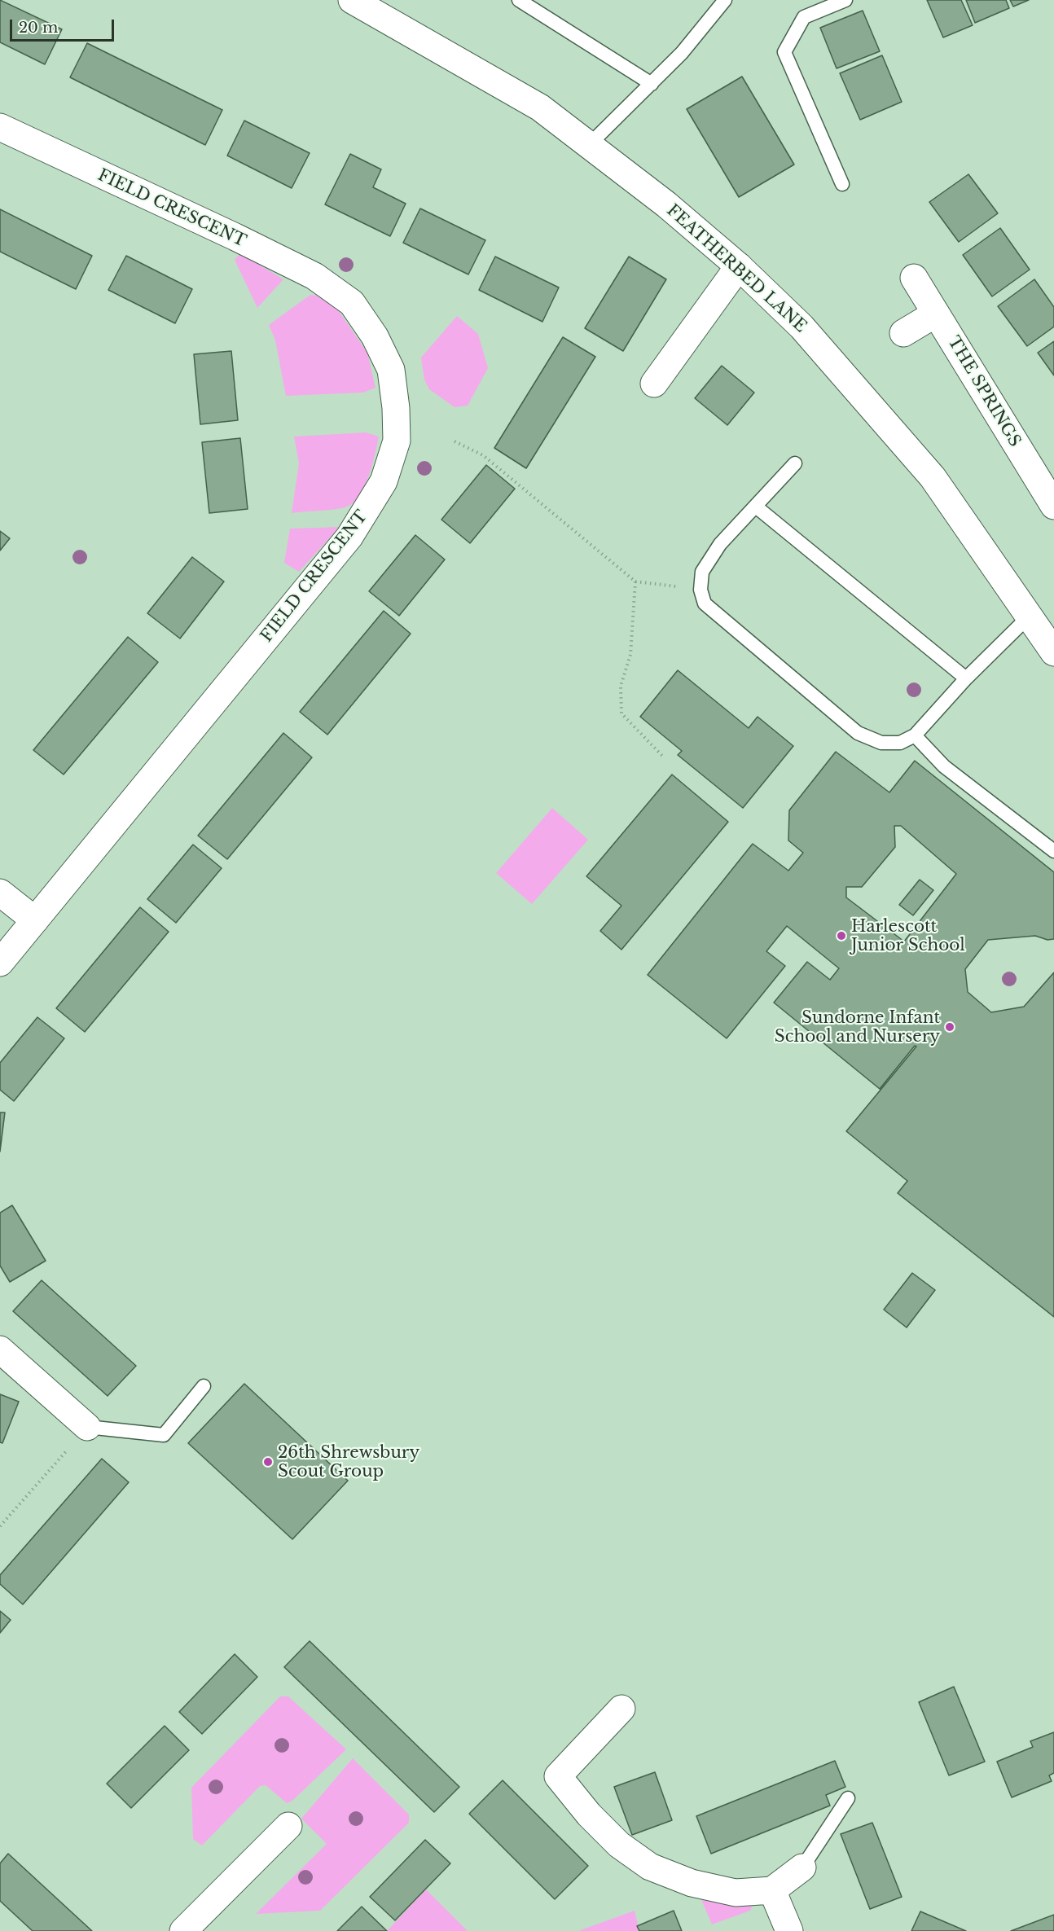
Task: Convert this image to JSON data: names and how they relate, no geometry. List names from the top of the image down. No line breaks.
{"streets":{"street":["FIELD CRESCENT","FEATHERBED LANE","THE SPRINGS"]},"places":["Harlescott Junior School","Sundorne Infant School and Nursery","26th Shrewsbury Scout Group"],"scale_bar":"20 m"}
